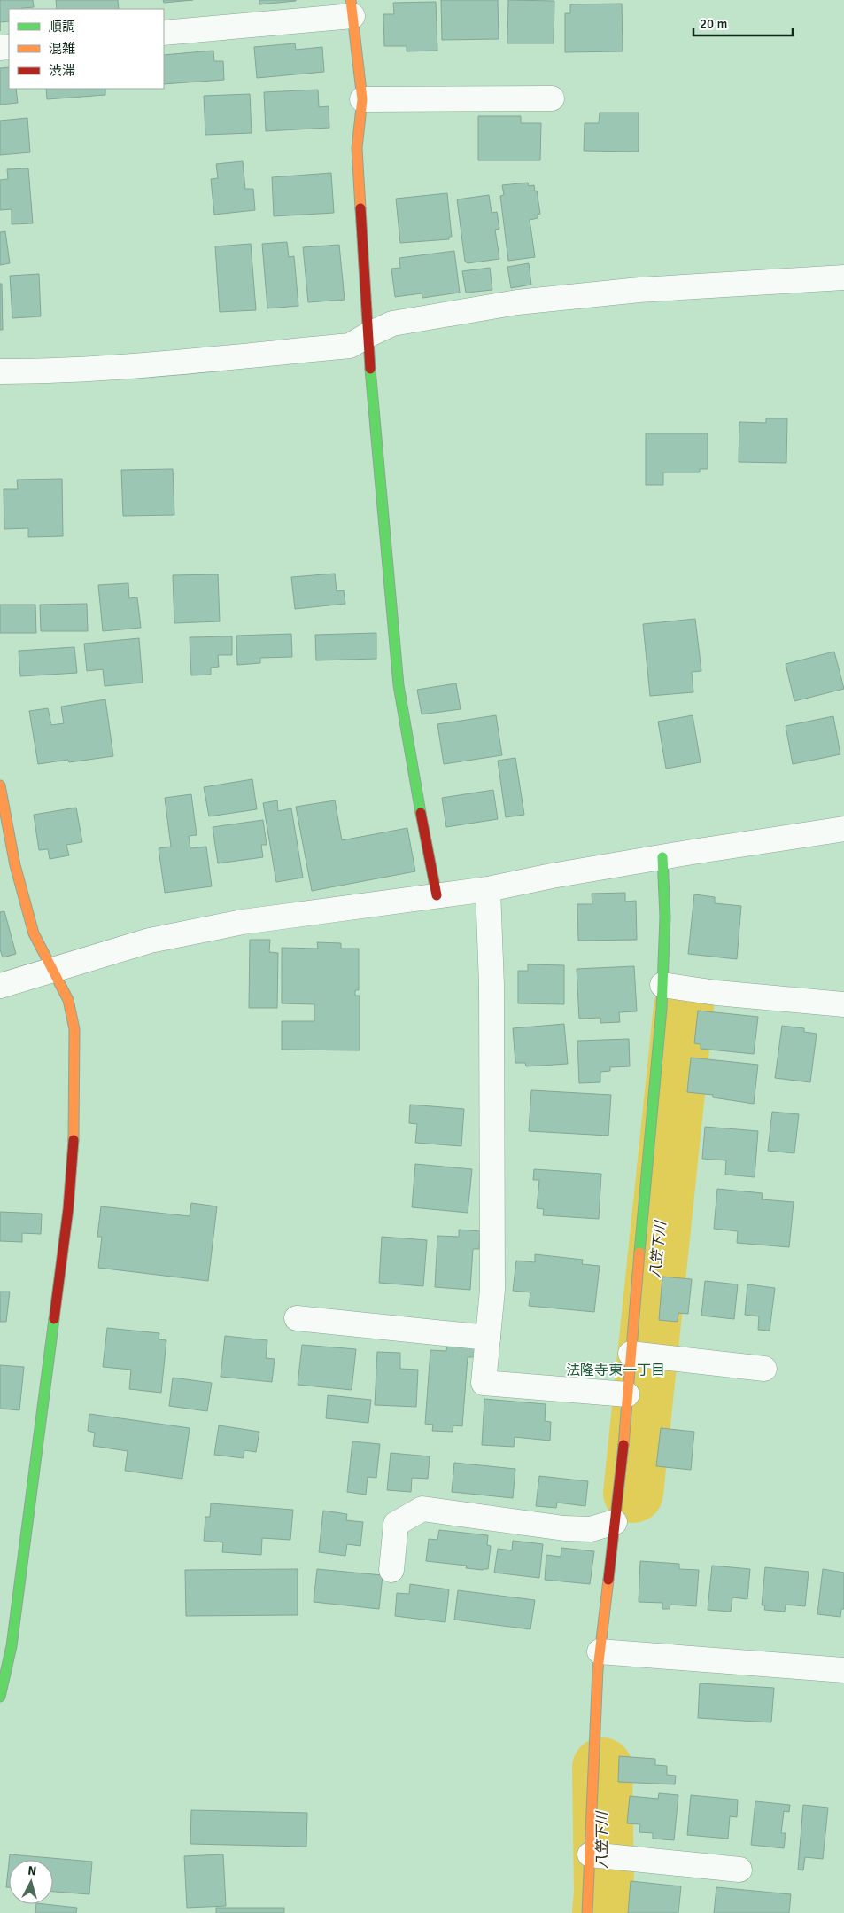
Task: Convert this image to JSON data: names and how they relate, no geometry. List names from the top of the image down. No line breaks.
{"districts":["法隆寺東一丁目"],"water":["八笠下川"],"legend":["順調","混雑","渋滞"],"scale_bar":"20 m","north":"top"}
